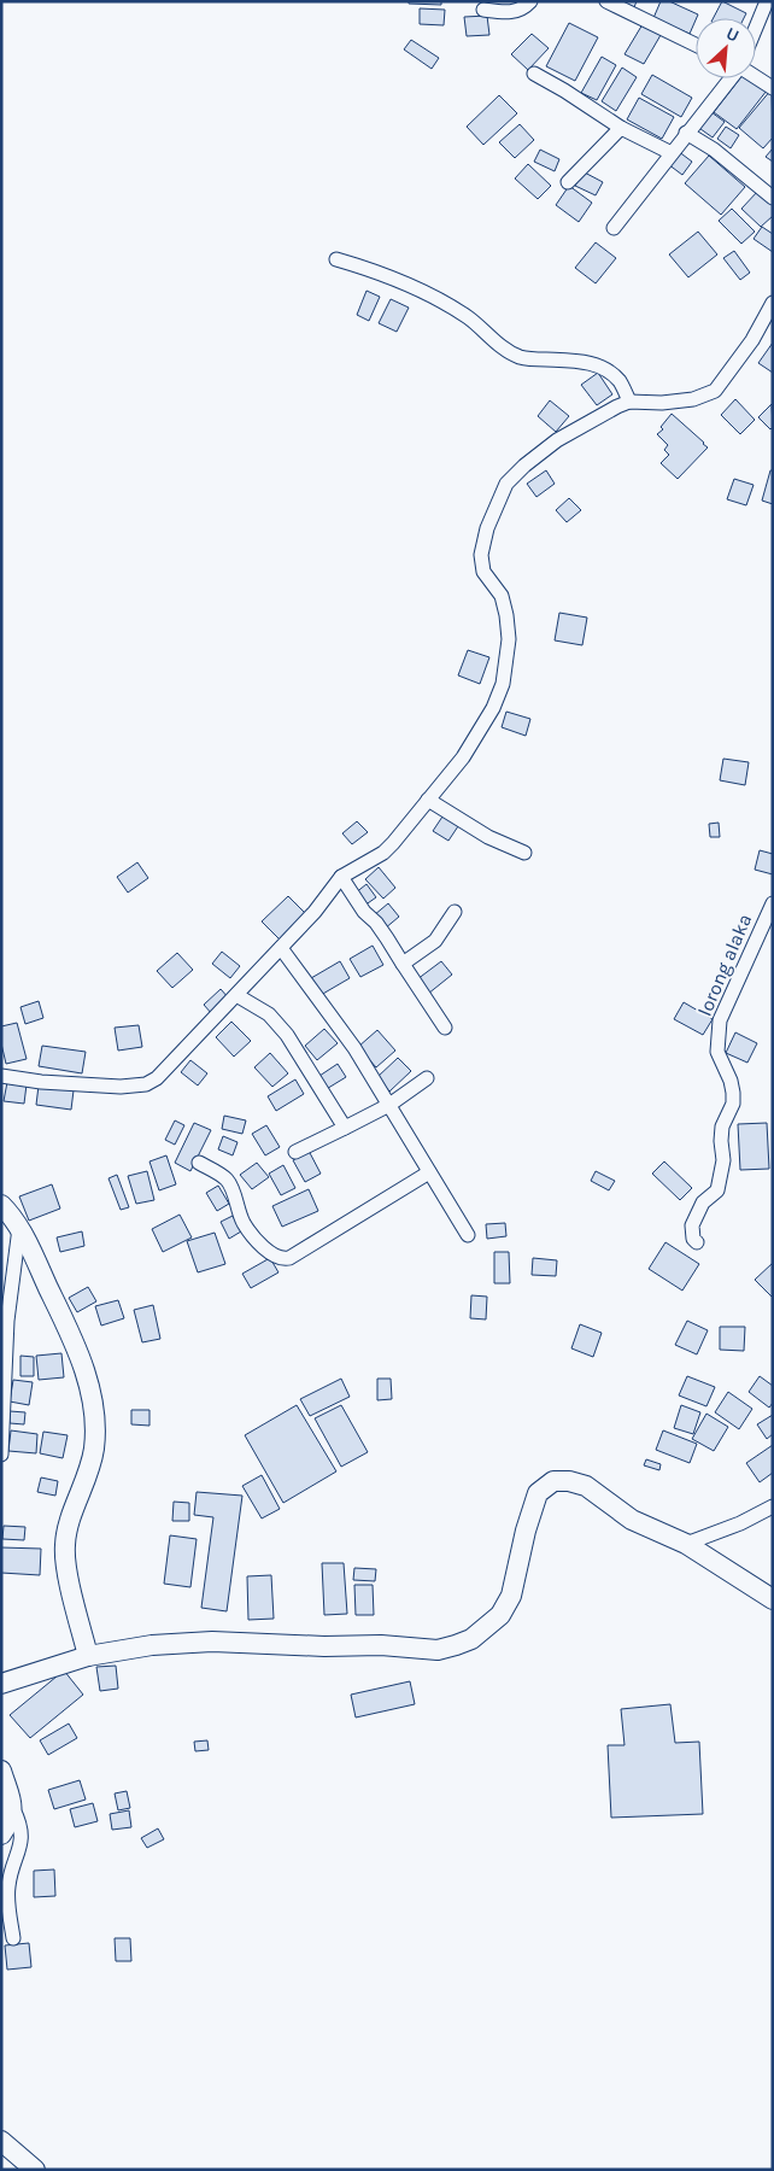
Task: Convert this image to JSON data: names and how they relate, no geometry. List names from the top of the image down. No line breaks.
{"streets":{"street":["lorong alaka"]},"north":"top right"}
